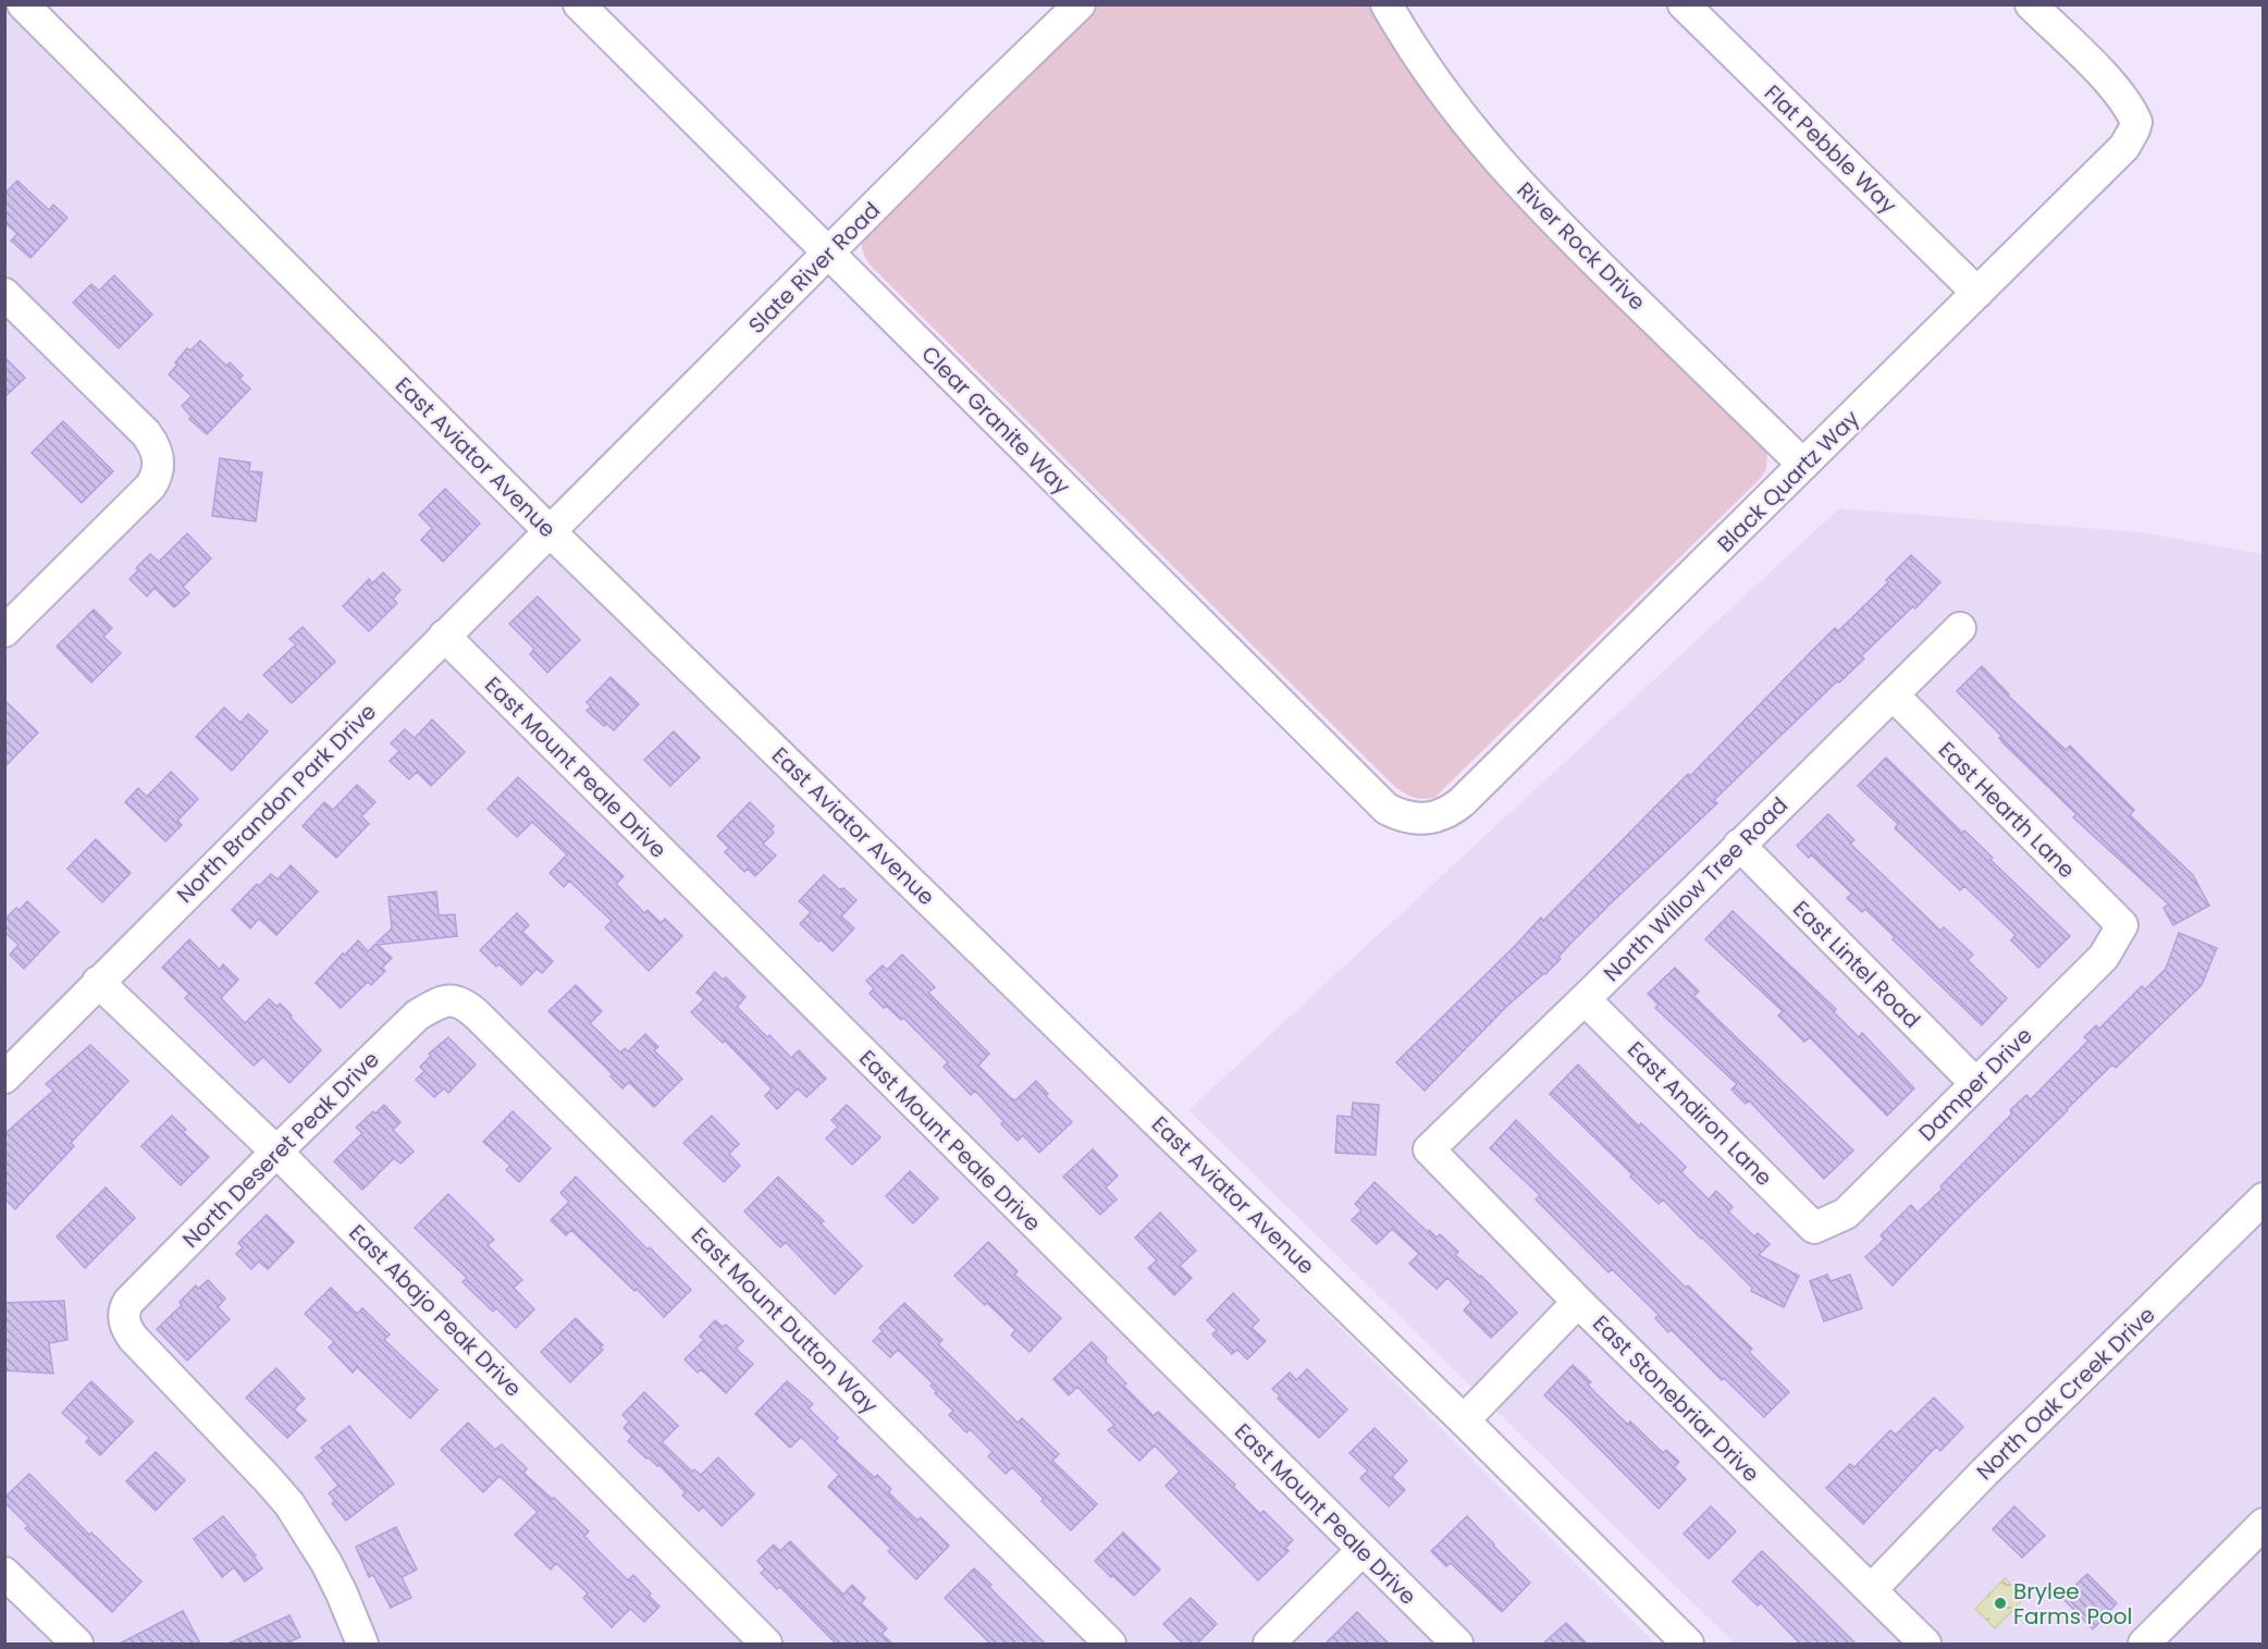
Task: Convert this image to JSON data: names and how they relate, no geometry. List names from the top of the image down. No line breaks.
{"streets":{"street":["Flat Pebble Way","River Rock Drive","Slate River Road","Clear Granite Way","East Aviator Avenue","Black Quartz Way","East Mount Peale Drive","North Brandon Park Drive","East Hearth Lane","North Willow Tree Road","East Lintel Road","Damper Drive","East Andiron Lane","North Deseret Peak Drive","East Abajo Peak Drive","East Mount Dutton Way","North Oak Creek Drive","East Stonebriar Drive"]},"crossings":[["Flat Pebble Way","Black Quartz Way"],["River Rock Drive","Black Quartz Way"],["Slate River Road","Clear Granite Way"],["Slate River Road","East Aviator Avenue"],["Slate River Road","North Brandon Park Drive"],["Clear Granite Way","Black Quartz Way"],["East Aviator Avenue","North Brandon Park Drive"],["East Mount Peale Drive","North Brandon Park Drive"],["North Brandon Park Drive","East Abajo Peak Drive"],["East Hearth Lane","North Willow Tree Road"],["East Hearth Lane","Damper Drive"],["North Willow Tree Road","East Lintel Road"],["North Willow Tree Road","East Andiron Lane"],["North Willow Tree Road","East Stonebriar Drive"],["East Lintel Road","Damper Drive"],["Damper Drive","East Andiron Lane"],["North Deseret Peak Drive","East Abajo Peak Drive"],["North Deseret Peak Drive","East Mount Dutton Way"],["North Oak Creek Drive","East Stonebriar Drive"]],"places":["Brylee Farms Pool"]}
